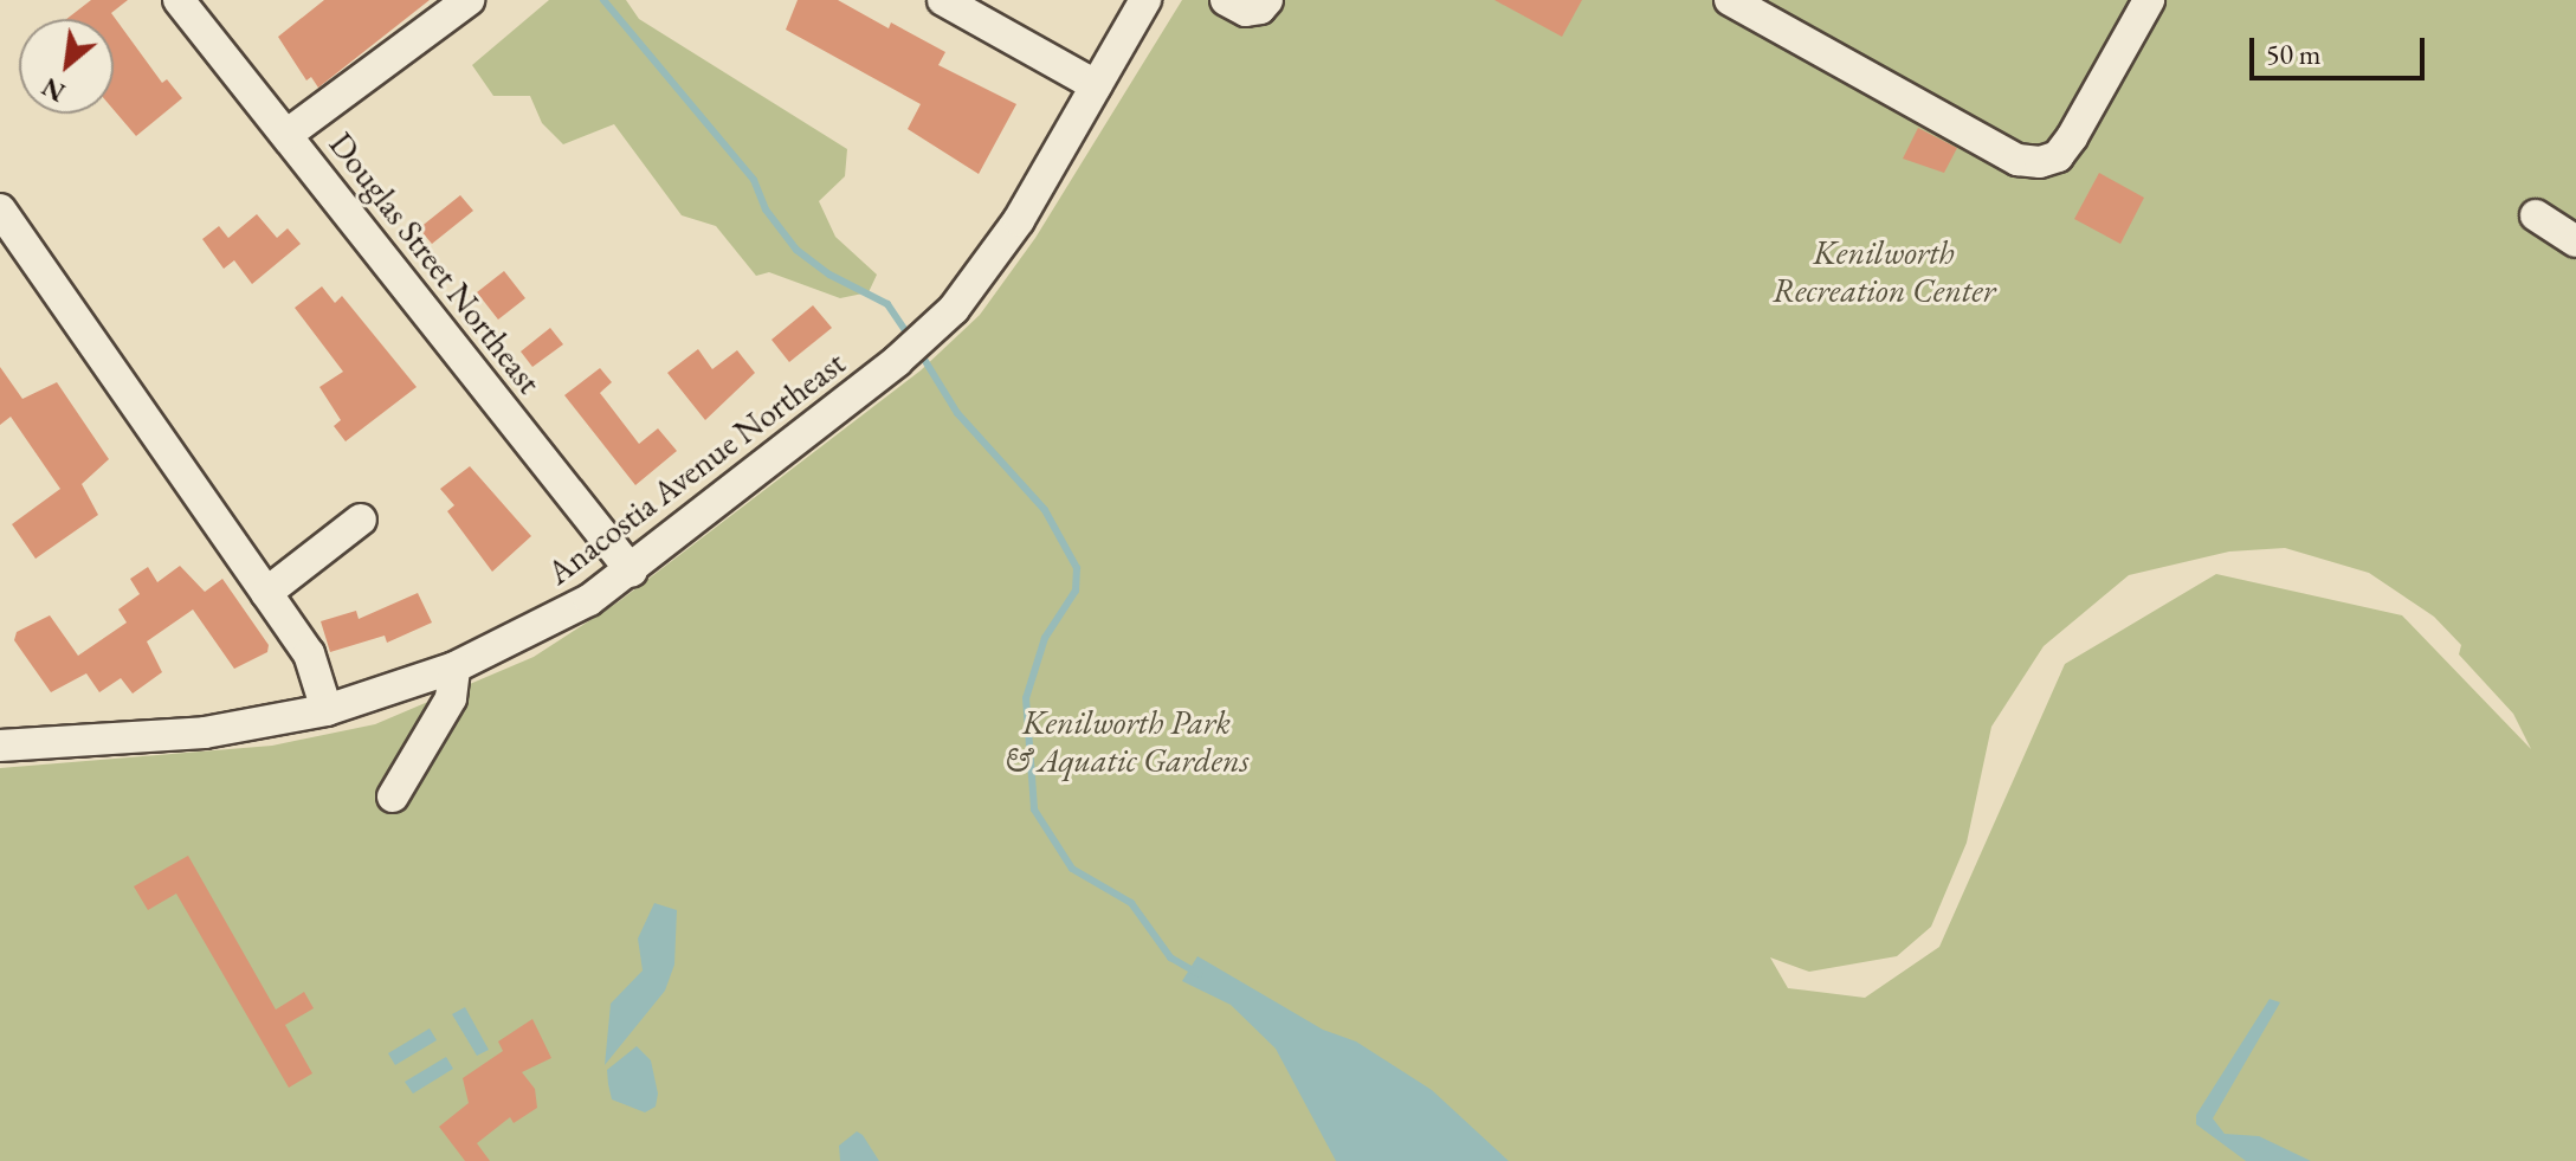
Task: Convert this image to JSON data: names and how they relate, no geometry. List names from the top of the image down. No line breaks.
{"streets":{"street":["Douglas Street Northeast","Anacostia Avenue Northeast"]},"crossings":[["Douglas Street Northeast","Anacostia Avenue Northeast"]],"parks":["Kenilworth Recreation Center","Kenilworth Park & Aquatic Gardens"],"scale_bar":"50 m","north":"bottom left"}
